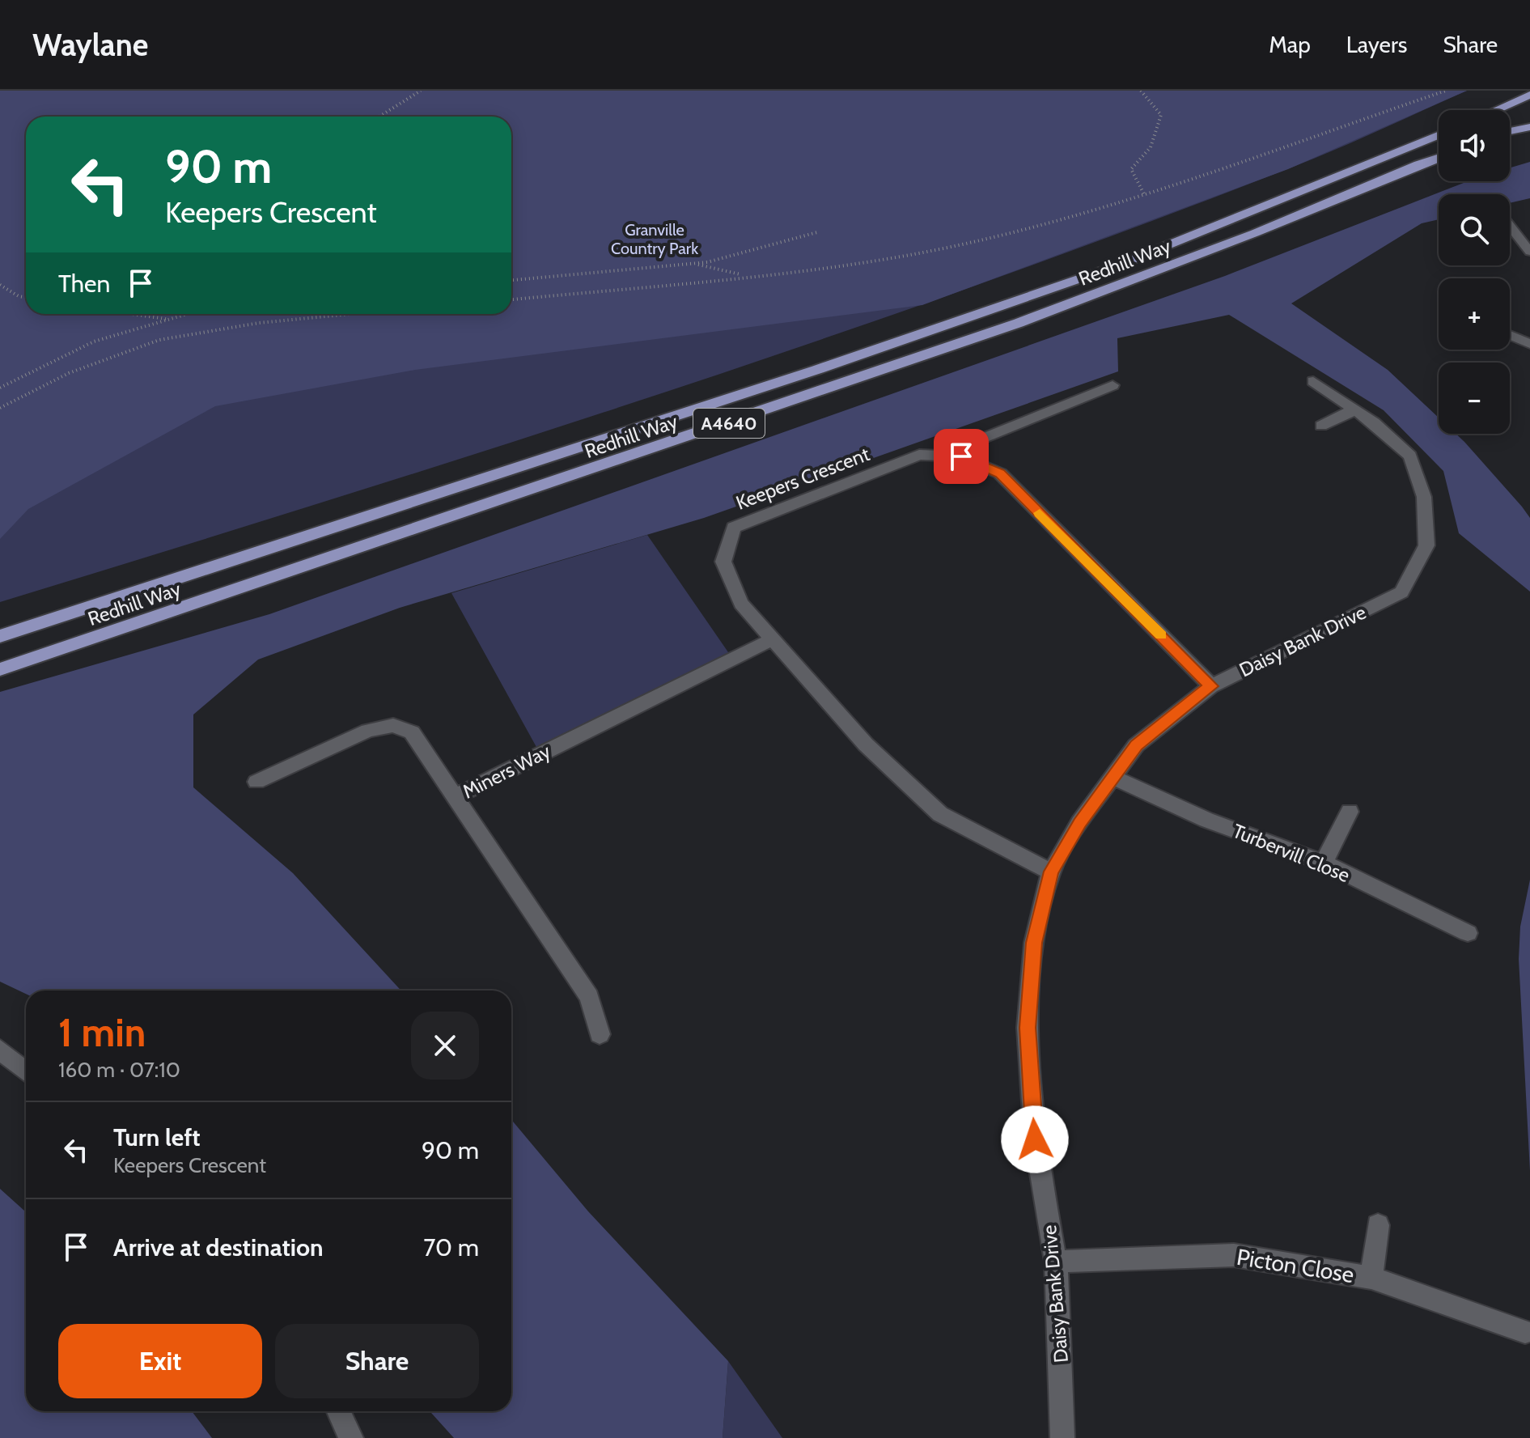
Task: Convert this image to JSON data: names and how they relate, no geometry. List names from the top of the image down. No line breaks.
{"streets":{"main road":["Redhill Way","A4640"],"street":["Keepers Crescent","Daisy Bank Drive","Miners Way","Turbervill Close","Picton Close"]},"crossings":[["Redhill Way","A4640"],["Keepers Crescent","Daisy Bank Drive"],["Keepers Crescent","Miners Way"],["Daisy Bank Drive","Turbervill Close"],["Daisy Bank Drive","Picton Close"]],"parks":["Granville Country Park"],"page":{"header":"Waylane","nav":["Map","Layers","Share"],"map_buttons":["+","−"],"turn":["90 m","Keepers Crescent"],"then":"Then","heading":["1 min","160 m · 07:10"],"list":[{"name":"Turn left","note":"Keepers Crescent","value":"90 m"},{"name":"Arrive at destination","value":"70 m"}],"buttons":["Exit","Share"]}}
